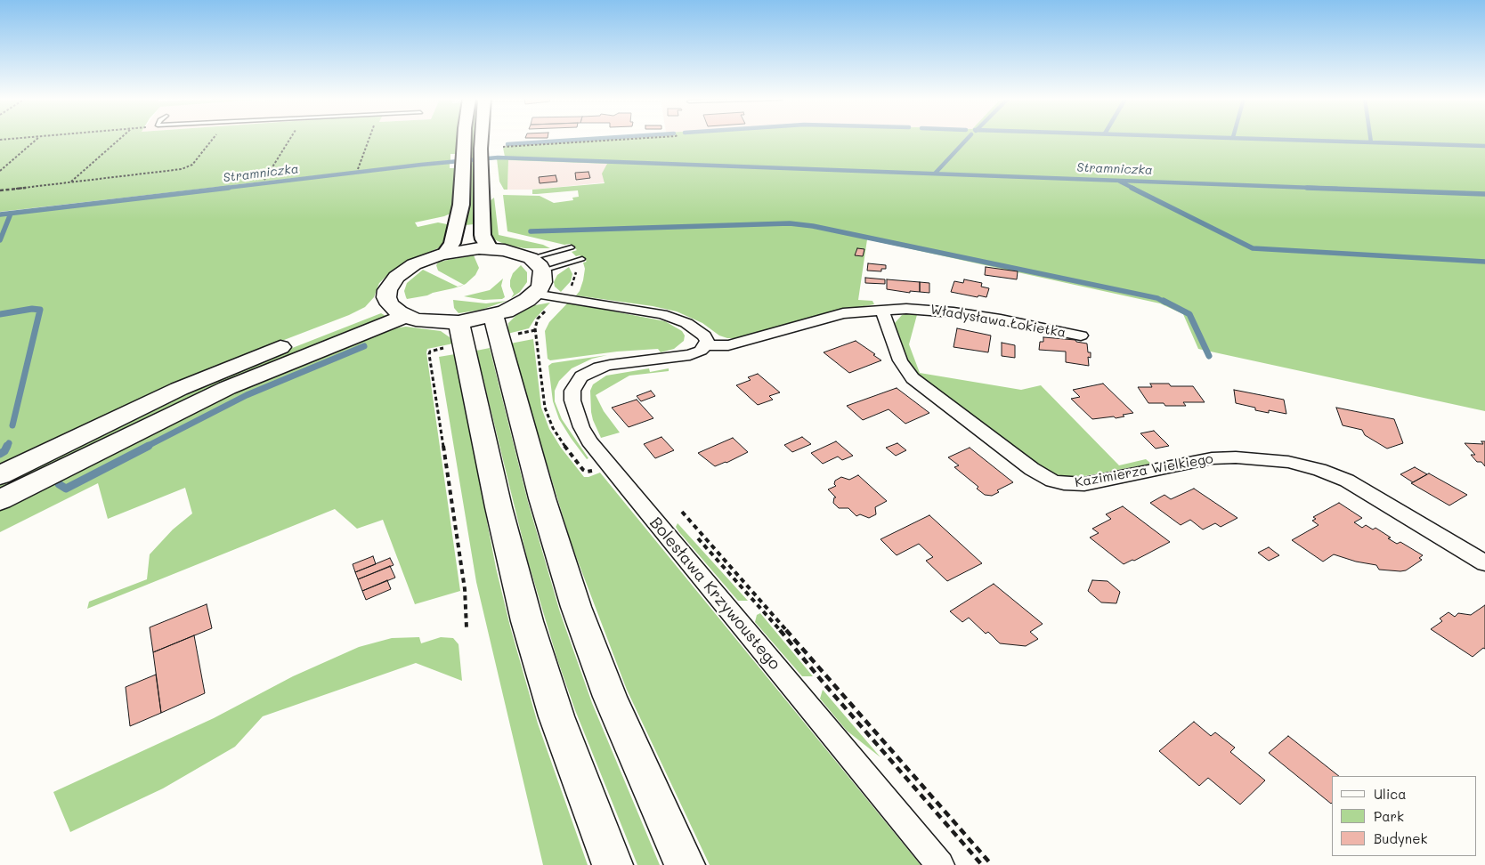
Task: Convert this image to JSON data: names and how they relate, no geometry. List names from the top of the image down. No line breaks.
{"streets":{"street":["Władysława Łokietka","Kazimierza Wielkiego","Bolesława Krzywoustego"]},"crossings":[["Władysława Łokietka","Kazimierza Wielkiego"],["Władysława Łokietka","Bolesława Krzywoustego"]],"water":["Stramniczka"],"legend":["Ulica","Park","Budynek"]}
